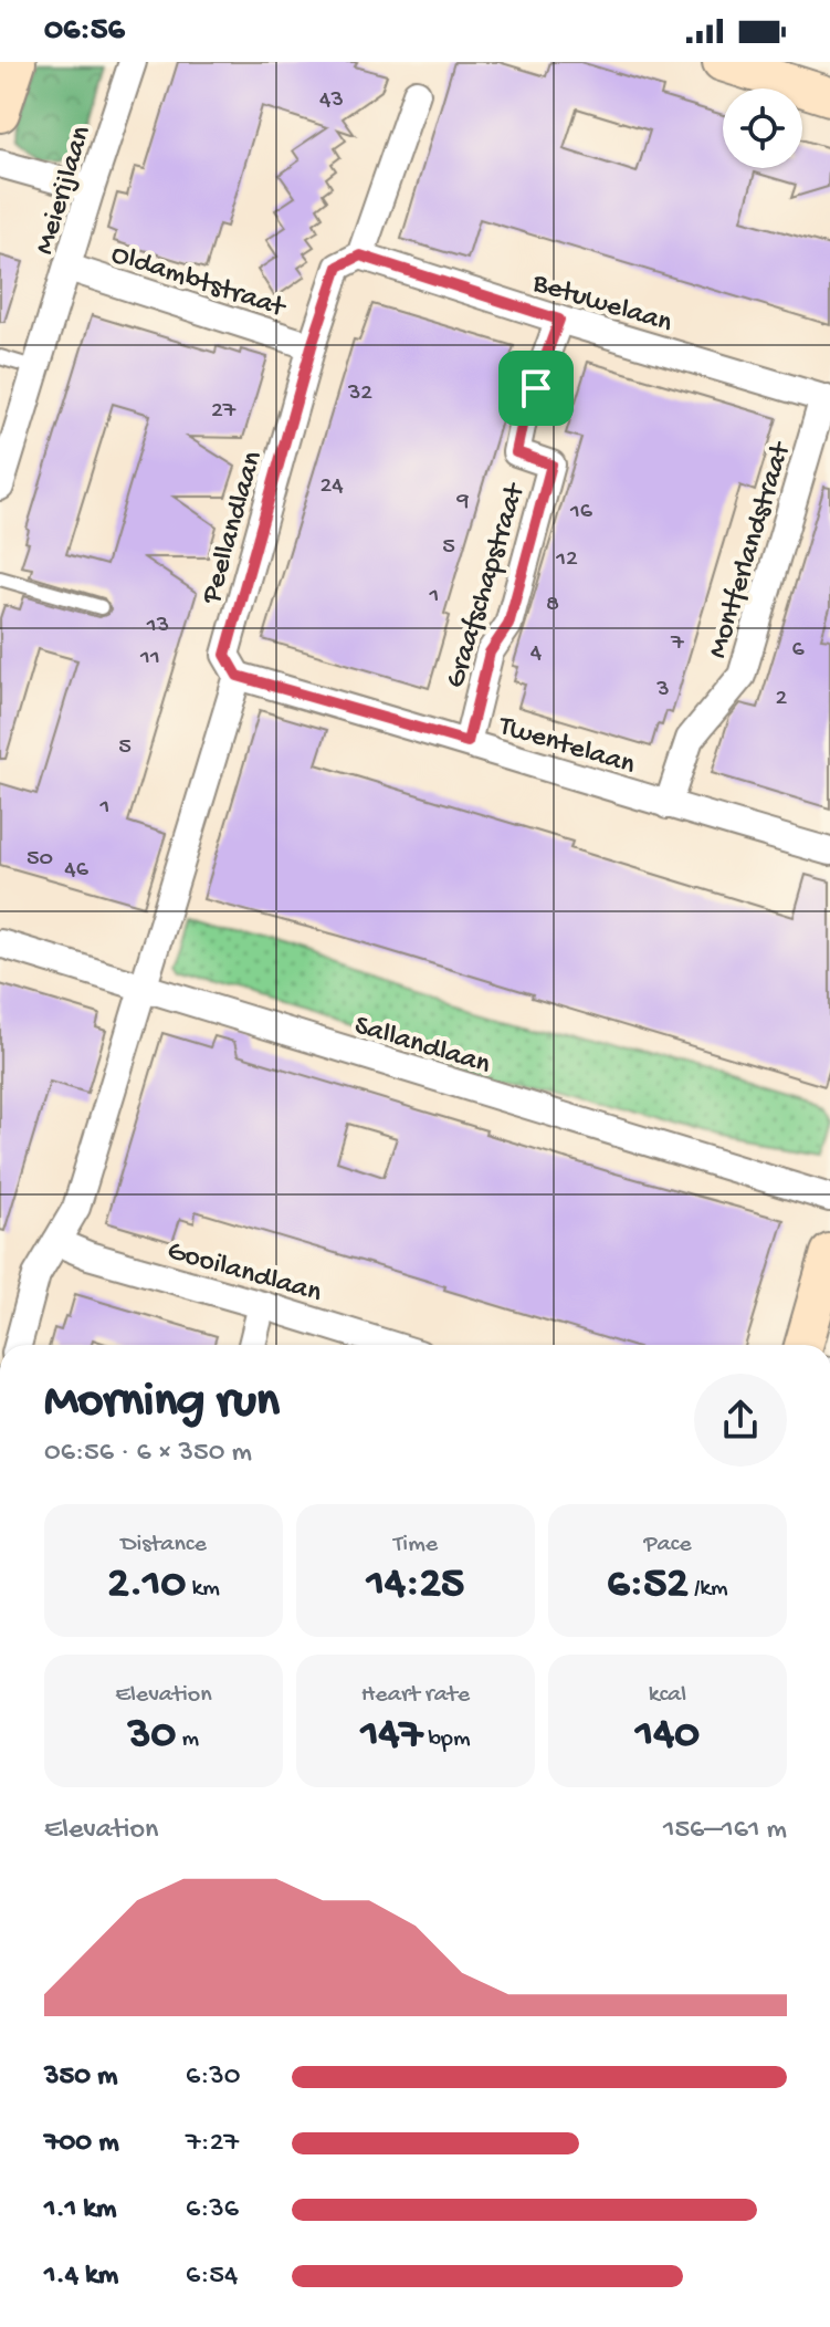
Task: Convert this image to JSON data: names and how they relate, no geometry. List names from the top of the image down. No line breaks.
{"streets":{"street":["Meierijlaan","Oldambtstraat","Betuwelaan","Peellandlaan","Montferlandstraat","Graafschapstraat","Twentelaan","Sallandlaan","Gooilandlaan"]},"crossings":[["Meierijlaan","Oldambtstraat"],["Oldambtstraat","Peellandlaan"],["Betuwelaan","Peellandlaan"],["Betuwelaan","Montferlandstraat"],["Betuwelaan","Graafschapstraat"],["Peellandlaan","Twentelaan"],["Peellandlaan","Sallandlaan"],["Peellandlaan","Gooilandlaan"],["Montferlandstraat","Twentelaan"],["Graafschapstraat","Twentelaan"]],"house_numbers":["43","32","27","24","9","16","5","12","1","8","13","7","6","4","11","3","2","5","1","50","46"],"page":{"status":"06:56","heading":["Morning run","06:56 · 6 × 350 m"],"stats":[["Distance","2.10 km"],["Time","14:25"],["Pace","6:52 /km"],["Elevation","30 m"],["Heart rate","147 bpm"],["kcal","140"]],"chart":["Elevation","156–161 m"],"list":[{"name":"350 m","note":"6:30"},{"name":"700 m","note":"7:27"},{"name":"1.1 km","note":"6:36"},{"name":"1.4 km","note":"6:54"}]}}
